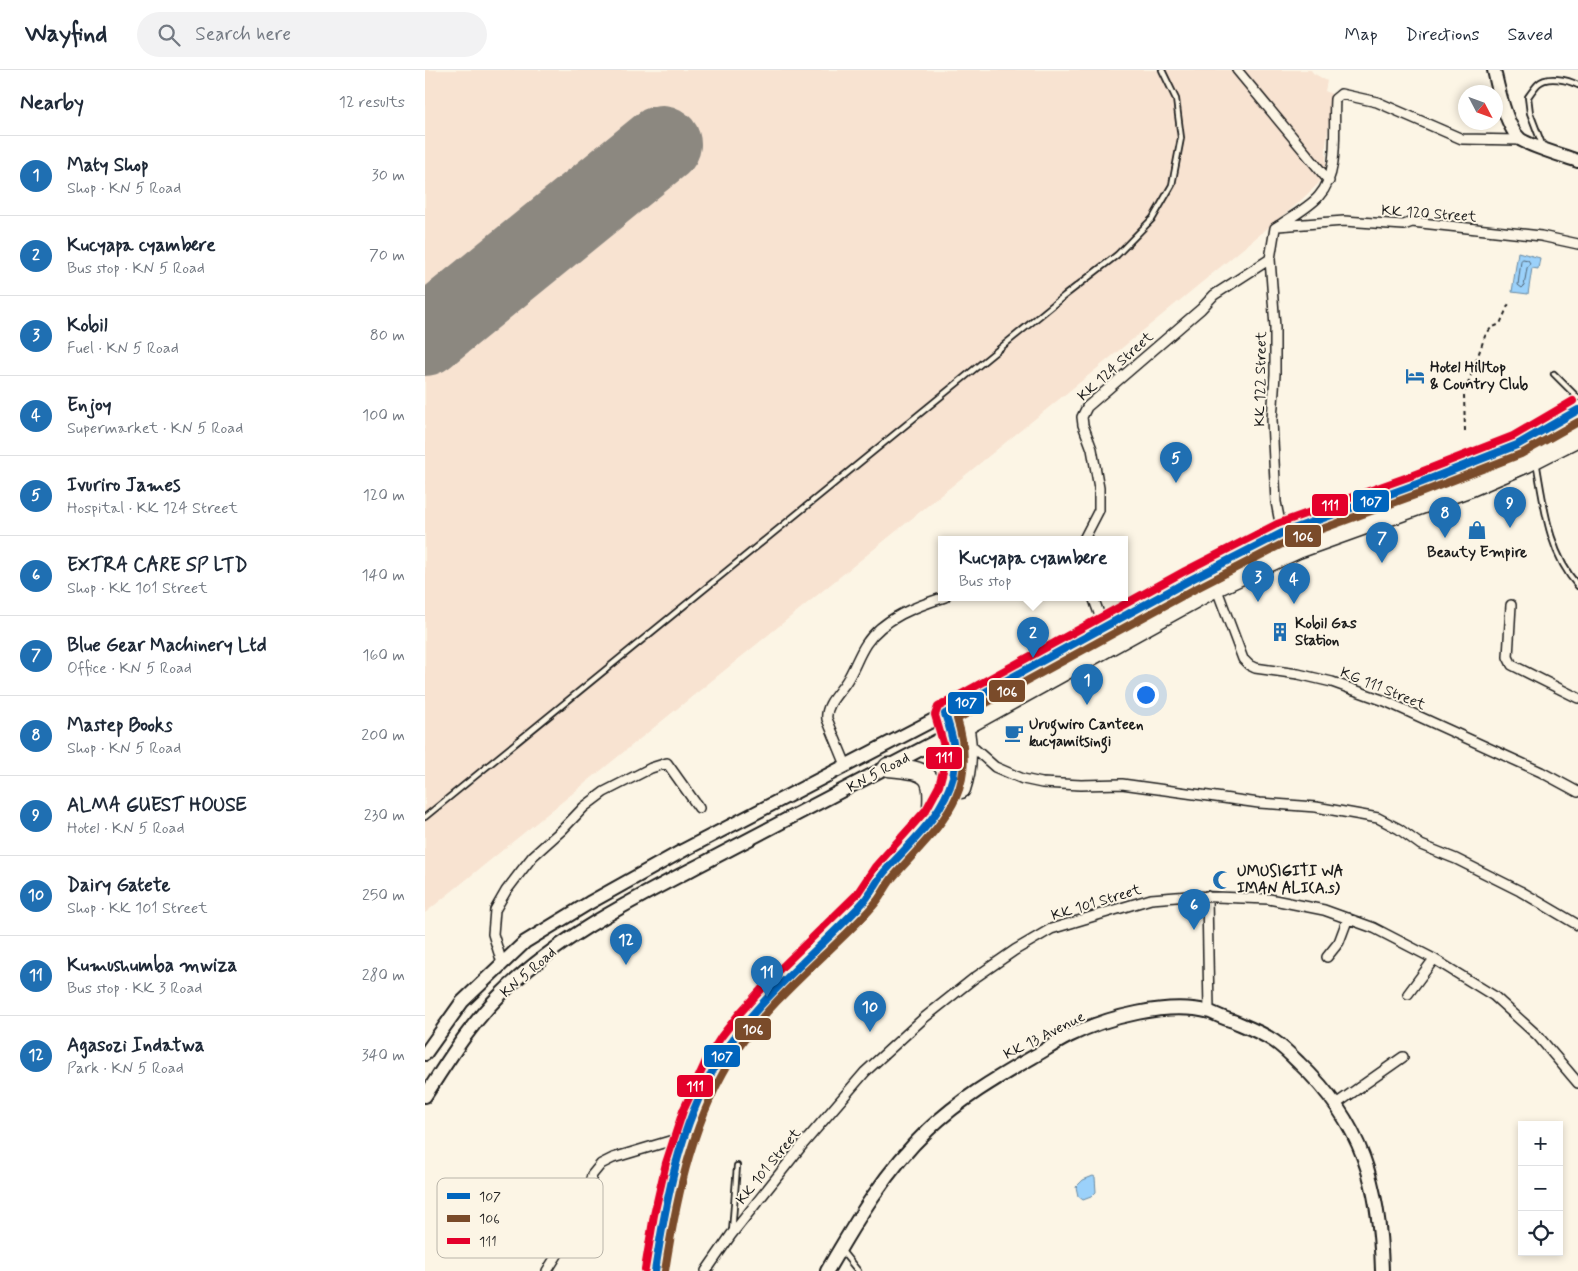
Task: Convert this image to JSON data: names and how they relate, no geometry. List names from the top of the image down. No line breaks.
{"streets":{"highway":["KN 5 Road"],"main road":["KK 13 Avenue"],"street":["KK 120 Street","KK 124 Street","KK 122 Street","KG 111 Street","KK 101 Street"]},"crossings":[["KK 120 Street","KK 122 Street"],["KK 124 Street","KK 122 Street"],["KK 122 Street","KN 5 Road"],["KG 111 Street","KN 5 Road"]],"places":{"hotel":["Hotel Hilltop & Country Club"],"shop":["Beauty Empire"],"building":["Kobil Gas Station"],"cafe":["Urugwiro Canteen kucyamitsingi"],"mosque":["UMUSIGITI WA IMAN ALI(A.s)"]},"lines":["transit line 111","transit line 107","transit line 106"],"legend":["107","106","111"],"north":"bottom right","page":{"header":"Wayfind","search":"Search here","nav":["Map","Directions","Saved"],"heading":["Nearby","12 results"],"list":[{"mark":"1","name":"Maty Shop","note":"Shop · KN 5 Road","value":"30 m"},{"mark":"2","name":"Kucyapa cyambere","note":"Bus stop · KN 5 Road","value":"70 m"},{"mark":"3","name":"Kobil","note":"Fuel · KN 5 Road","value":"80 m"},{"mark":"4","name":"Enjoy","note":"Supermarket · KN 5 Road","value":"100 m"},{"mark":"5","name":"Ivuriro James","note":"Hospital · KK 124 Street","value":"120 m"},{"mark":"6","name":"EXTRA CARE SP LTD","note":"Shop · KK 101 Street","value":"140 m"},{"mark":"7","name":"Blue Gear Machinery Ltd","note":"Office · KN 5 Road","value":"160 m"},{"mark":"8","name":"Mastep Books","note":"Shop · KN 5 Road","value":"200 m"},{"mark":"9","name":"ALMA GUEST HOUSE","note":"Hotel · KN 5 Road","value":"230 m"},{"mark":"10","name":"Dairy Gatete","note":"Shop · KK 101 Street","value":"250 m"},{"mark":"11","name":"Kumushumba mwiza","note":"Bus stop · KK 3 Road","value":"280 m"},{"mark":"12","name":"Agasozi Indatwa","note":"Park · KN 5 Road","value":"340 m"}],"pins":["5","9","8","7","3","4","2","1","6","12","11","10"],"popup":["Kucyapa cyambere","Bus stop"],"map_buttons":["+","−"]}}
